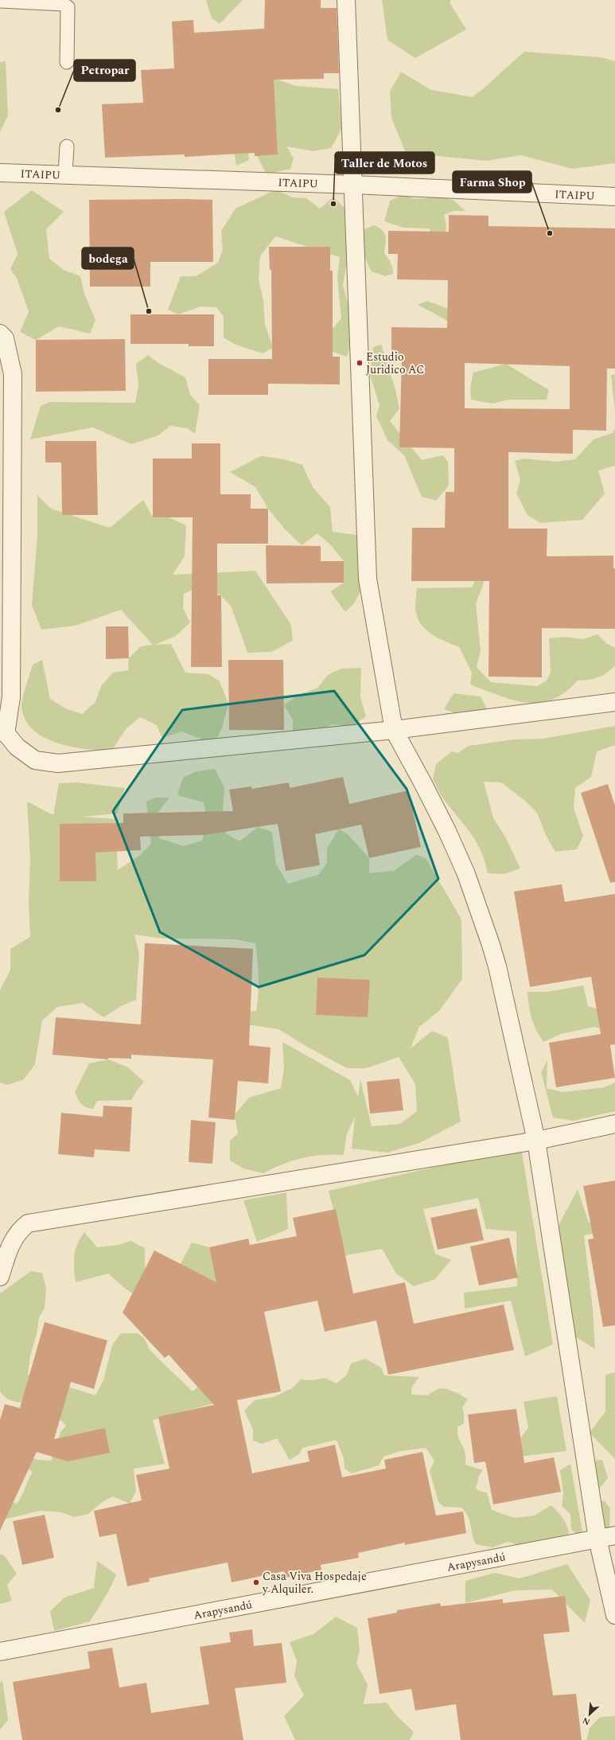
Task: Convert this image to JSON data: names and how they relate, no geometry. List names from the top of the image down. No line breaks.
{"streets":{"street":["ITAIPU","Arapysandú"]},"places":["Petropar","Taller de Motos","Farma Shop","bodega","Estudio Juridico AC","Casa Viva Hospedaje y Alquiler."],"north":"bottom left"}
